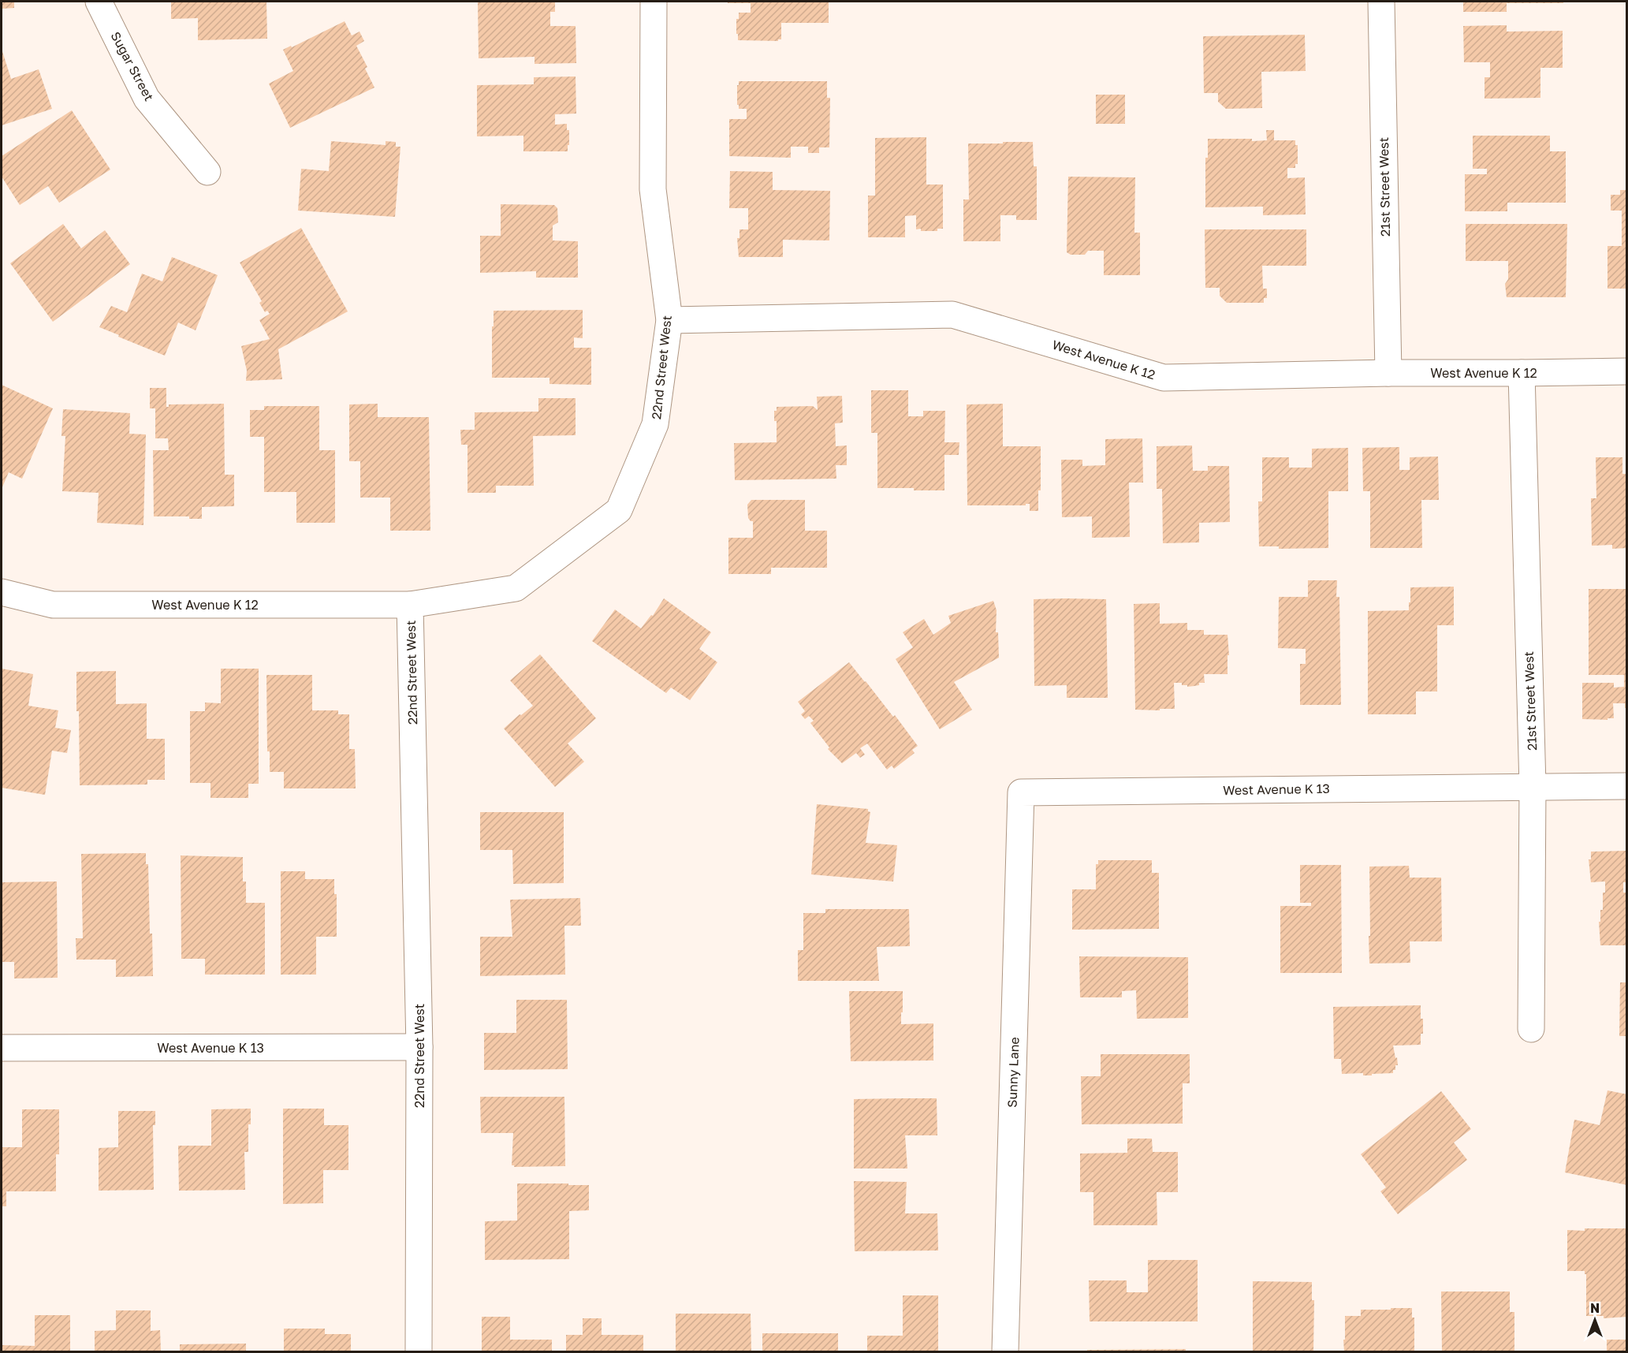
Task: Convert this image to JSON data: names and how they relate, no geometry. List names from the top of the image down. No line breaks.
{"streets":{"street":["Sugar Street","21st Street West","West Avenue K 12","22nd Street West","West Avenue K 13","Sunny Lane"]},"crossings":[["21st Street West","West Avenue K 12"],["21st Street West","West Avenue K 13"],["West Avenue K 12","22nd Street West"],["22nd Street West","West Avenue K 13"],["West Avenue K 13","Sunny Lane"]],"north":"top"}
